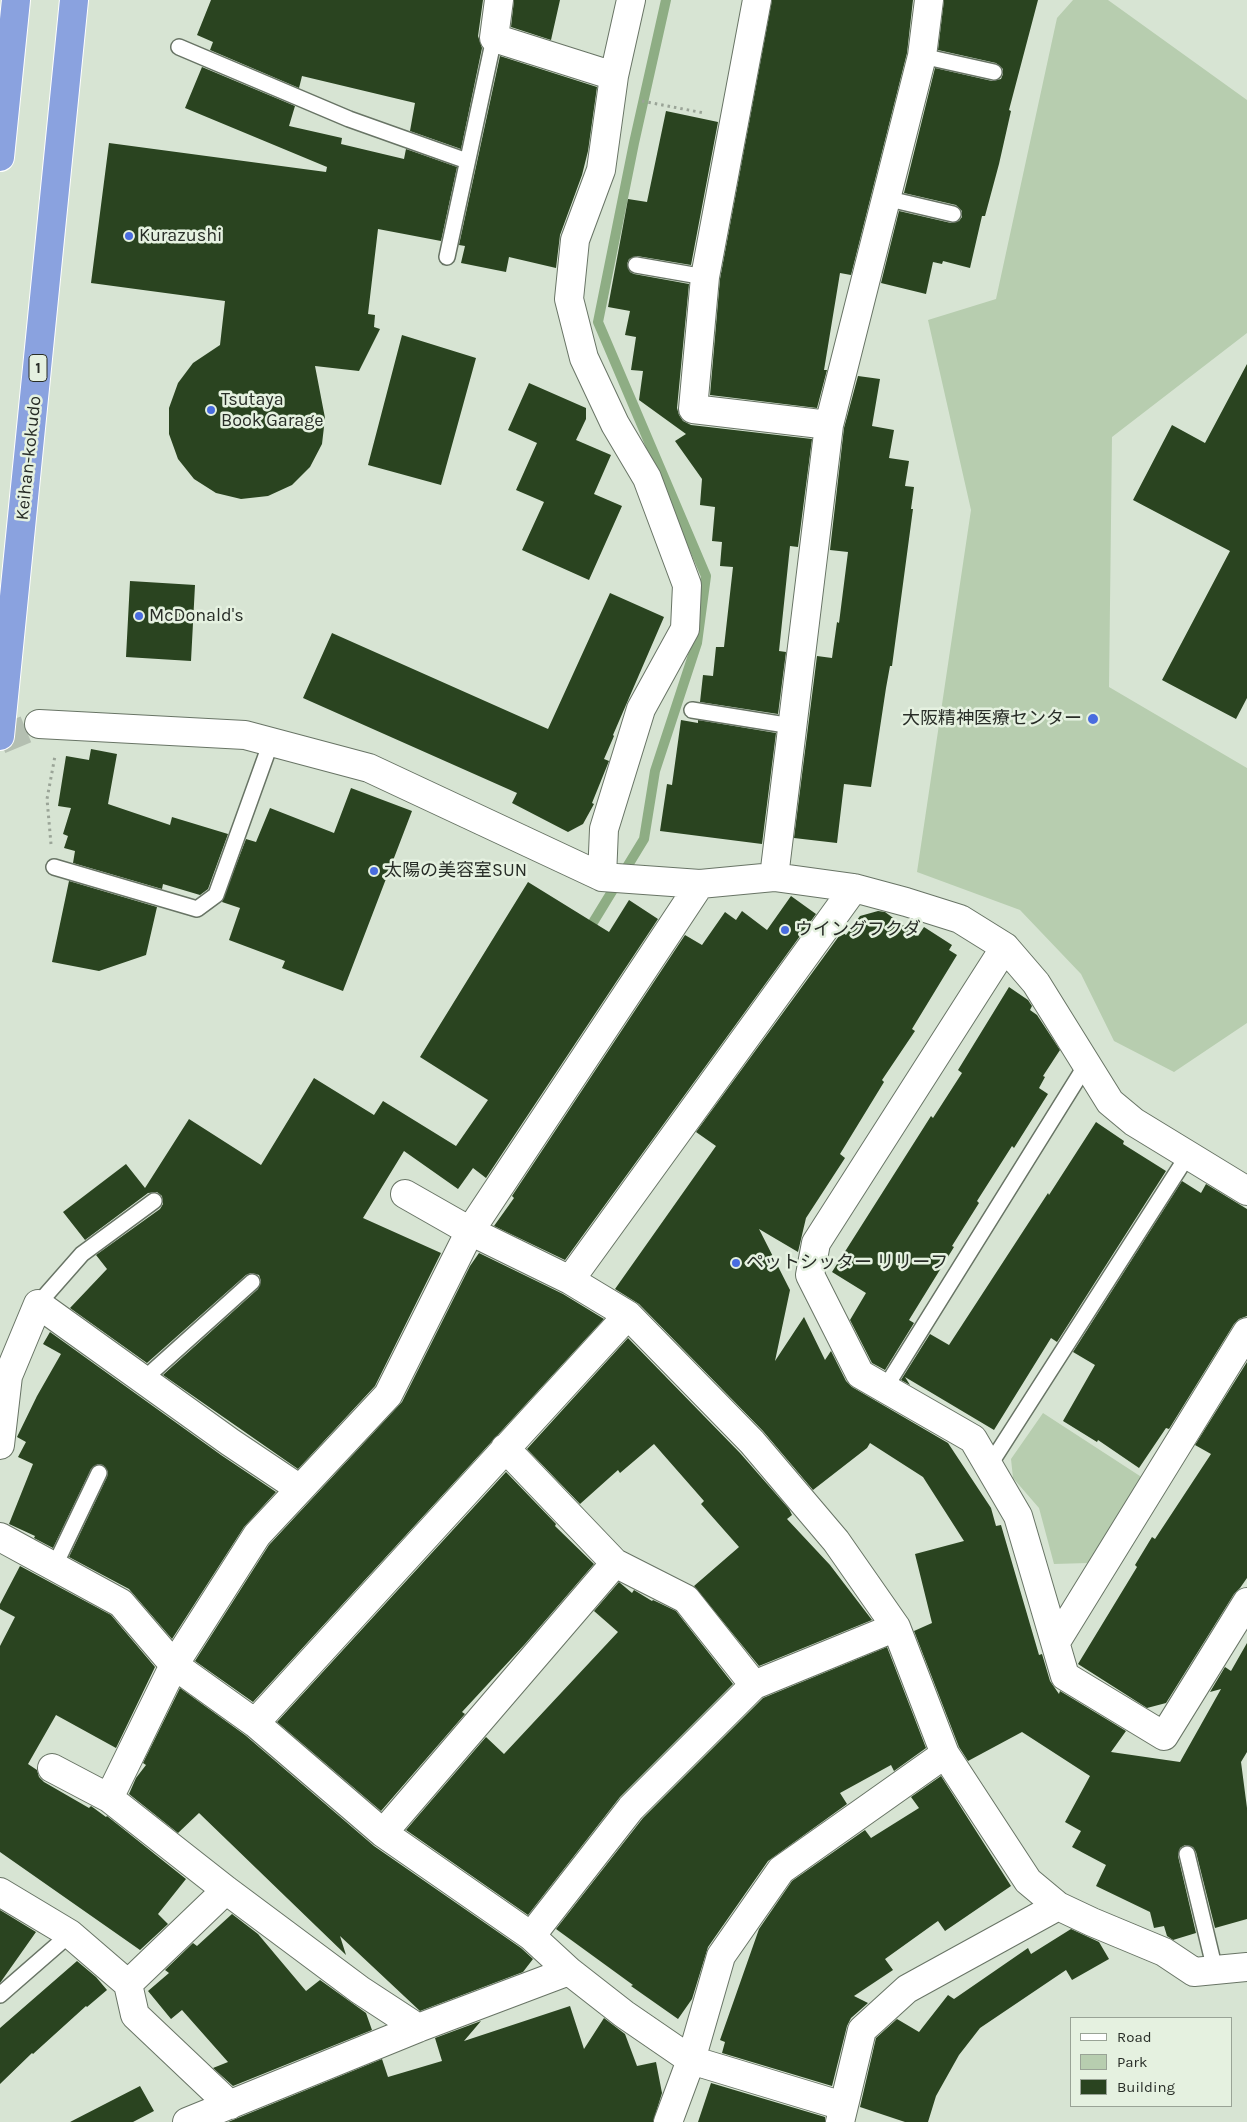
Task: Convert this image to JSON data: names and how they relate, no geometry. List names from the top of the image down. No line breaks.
{"streets":{"highway":["1","Keihan-kokudo"]},"places":["Kurazushi","Tsutaya Book Garage","McDonald's","大阪精神医療センター","太陽の美容室SUN","ウイングフクダ","ペットシッター リリーフ"],"legend":["Road","Park","Building"]}
